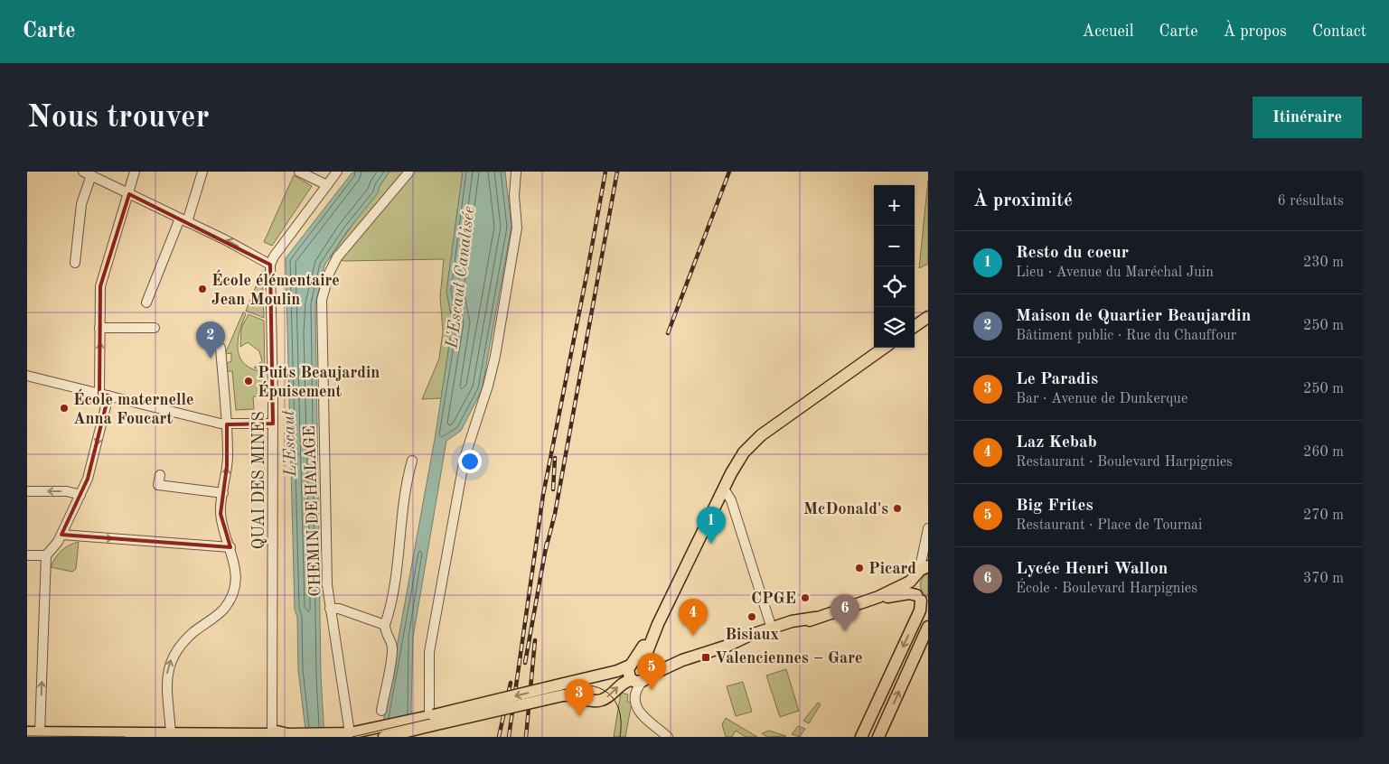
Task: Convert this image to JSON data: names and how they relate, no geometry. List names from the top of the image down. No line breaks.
{"streets":{"street":["QUAI DES MINES","CHEMIN DE HALAGE"]},"water":["L'Escaut Canalisée","L'Escaut"],"places":{"other":["École élémentaire Jean Moulin","Puits Beaujardin Épuisement","École maternelle Anna Foucart","McDonald's","Picard","CPGE","Bisiaux"],"transit":["Valenciennes – Gare"]},"page":{"header":"Carte","nav":["Accueil","Carte","À propos","Contact"],"buttons":"Itinéraire","title":"Nous trouver","heading":["À proximité","6 résultats"],"map_buttons":["+","−"],"list":[{"mark":"1","name":"Resto du coeur","note":"Lieu · Avenue du Maréchal Juin","value":"230 m"},{"mark":"2","name":"Maison de Quartier Beaujardin","note":"Bâtiment public · Rue du Chauffour","value":"250 m"},{"mark":"3","name":"Le Paradis","note":"Bar · Avenue de Dunkerque","value":"250 m"},{"mark":"4","name":"Laz Kebab","note":"Restaurant · Boulevard Harpignies","value":"260 m"},{"mark":"5","name":"Big Frites","note":"Restaurant · Place de Tournai","value":"270 m"},{"mark":"6","name":"Lycée Henri Wallon","note":"École · Boulevard Harpignies","value":"370 m"}],"pins":["2","1","6","4","5","3"]}}
